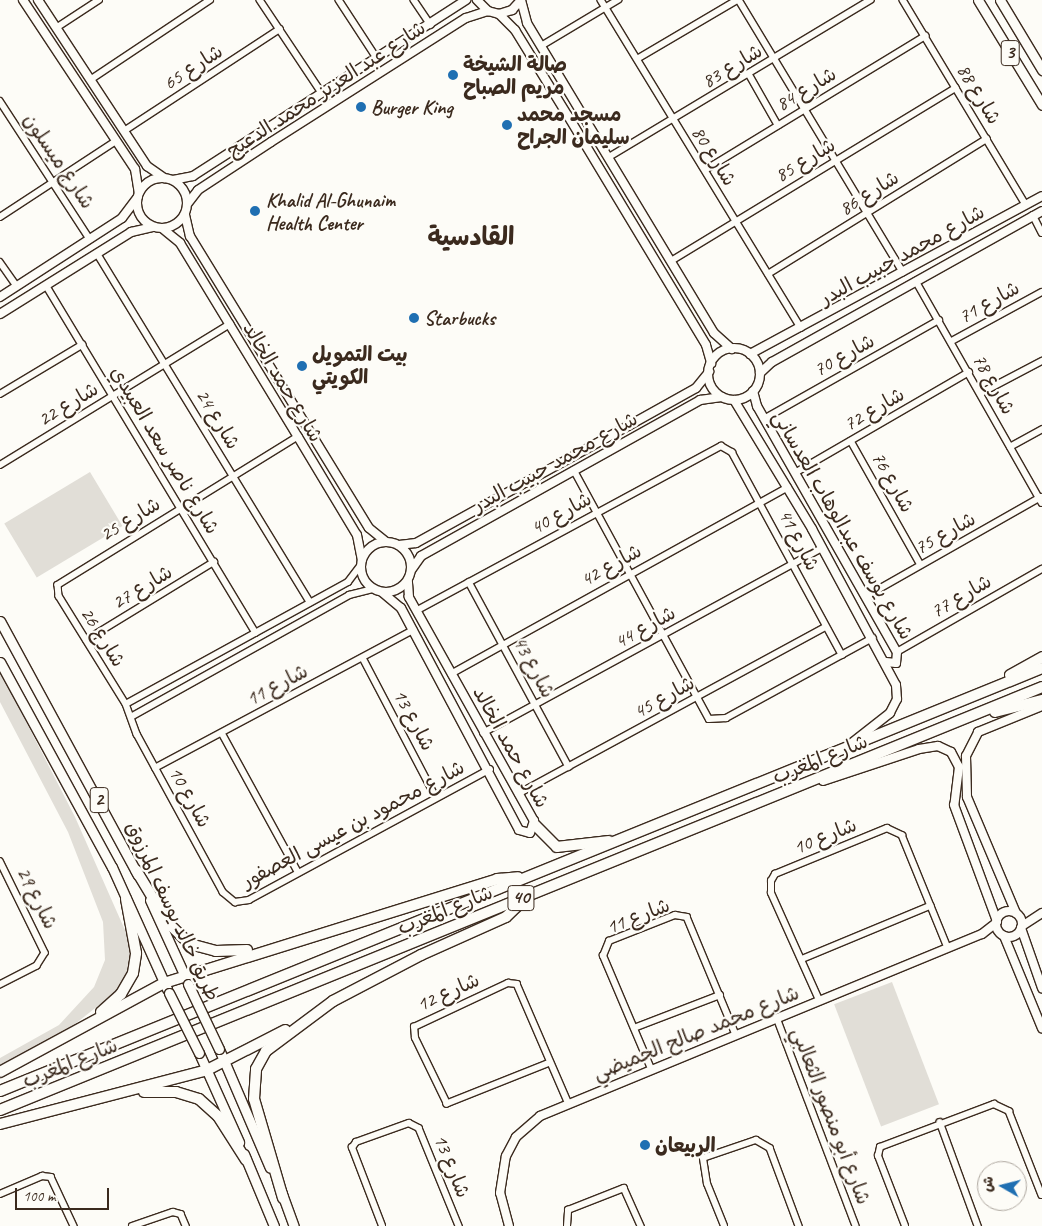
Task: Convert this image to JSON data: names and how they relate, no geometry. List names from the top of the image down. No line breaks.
{"streets":{"highway":["شارع المغرب","40"],"main road":["3","2","طريق خالد يوسف المرزوق"],"street":["شارع 83","شارع 65","شارع عبد العزيز محمد الدعيج","شارع 84","شارع 88","شارع 80","شارع 85","شارع ميسلون","شارع 86","شارع محمد حبيب البدر","شارع 71","شارع 70","شارع حمد الخالد","شارع 78","شارع 22","شارع 72","شارع 24","شارع ناصر سعد العبيدي","شارع 76","شارع 40","شارع 25","شارع يوسف عبدالوهاب العدساني","شارع 75","شارع 41","شارع 42","شارع 27","شارع 77","شارع 44","شارع 26","شارع 43","شارع 11","شارع 45","شارع 13","شارع 10","شارع محمود بن عيسى العصفور","شارع 29","شارع 12","شارع محمد صالح الحميضي","شارع أبو منصور الثعالبي"]},"crossings":[["شارع 83","شارع 80"],["شارع عبد العزيز محمد الدعيج","شارع حمد الخالد"],["شارع 84","شارع 88"],["شارع 84","شارع 80"],["شارع 88","شارع 85"],["شارع 88","شارع 86"],["شارع 88","شارع محمد حبيب البدر"],["شارع 80","شارع 85"],["شارع 80","شارع 86"],["شارع 80","شارع محمد حبيب البدر"],["شارع محمد حبيب البدر","شارع حمد الخالد"],["شارع محمد حبيب البدر","شارع 78"],["شارع محمد حبيب البدر","شارع يوسف عبدالوهاب العدساني"],["شارع 71","شارع 78"],["شارع 70","شارع 78"],["شارع 70","شارع يوسف عبدالوهاب العدساني"],["شارع حمد الخالد","شارع 22"],["شارع حمد الخالد","شارع 40"],["شارع حمد الخالد","شارع 25"],["شارع حمد الخالد","شارع 42"],["شارع حمد الخالد","شارع 44"],["شارع حمد الخالد","شارع 11"],["شارع حمد الخالد","شارع 45"],["شارع حمد الخالد","شارع محمود بن عيسى العصفور"],["شارع 78","شارع 72"],["شارع 78","شارع 75"],["شارع 22","شارع 24"],["شارع 22","شارع ناصر سعد العبيدي"],["شارع 72","شارع 76"],["شارع 72","شارع يوسف عبدالوهاب العدساني"],["شارع 24","شارع 25"],["شارع ناصر سعد العبيدي","شارع 25"],["شارع ناصر سعد العبيدي","شارع 27"],["شارع 76","شارع 75"],["شارع 40","شارع 41"],["شارع 40","شارع 43"],["شارع 25","شارع 26"],["شارع يوسف عبدالوهاب العدساني","شارع 75"],["شارع يوسف عبدالوهاب العدساني","شارع 42"],["شارع يوسف عبدالوهاب العدساني","شارع 77"],["شارع يوسف عبدالوهاب العدساني","شارع 44"],["شارع يوسف عبدالوهاب العدساني","شارع المغرب"],["شارع 41","شارع 42"],["شارع 41","شارع 44"],["شارع 41","شارع 45"],["شارع 42","شارع 43"],["شارع 27","شارع 26"],["شارع 44","شارع 43"],["شارع 26","شارع 10"],["شارع 43","شارع 45"],["شارع 11","شارع 13"],["شارع 11","شارع 10"],["شارع 11","شارع محمد صالح الحميضي"],["شارع 13","شارع محمود بن عيسى العصفور"],["شارع 10","شارع محمود بن عيسى العصفور"],["شارع 10","شارع محمد صالح الحميضي"],["شارع 12","شارع محمد صالح الحميضي"],["شارع محمد صالح الحميضي","شارع أبو منصور الثعالبي"]],"districts":["القادسية"],"places":["صالة الشيخة مريم الصباح","Burger King","مسجد محمد سليمان الجراح","Khalid Al-Ghunaim Health Center","Starbucks","بيت التمويل الكويتي","الربيعان"],"scale_bar":"100 m","north":"left"}
